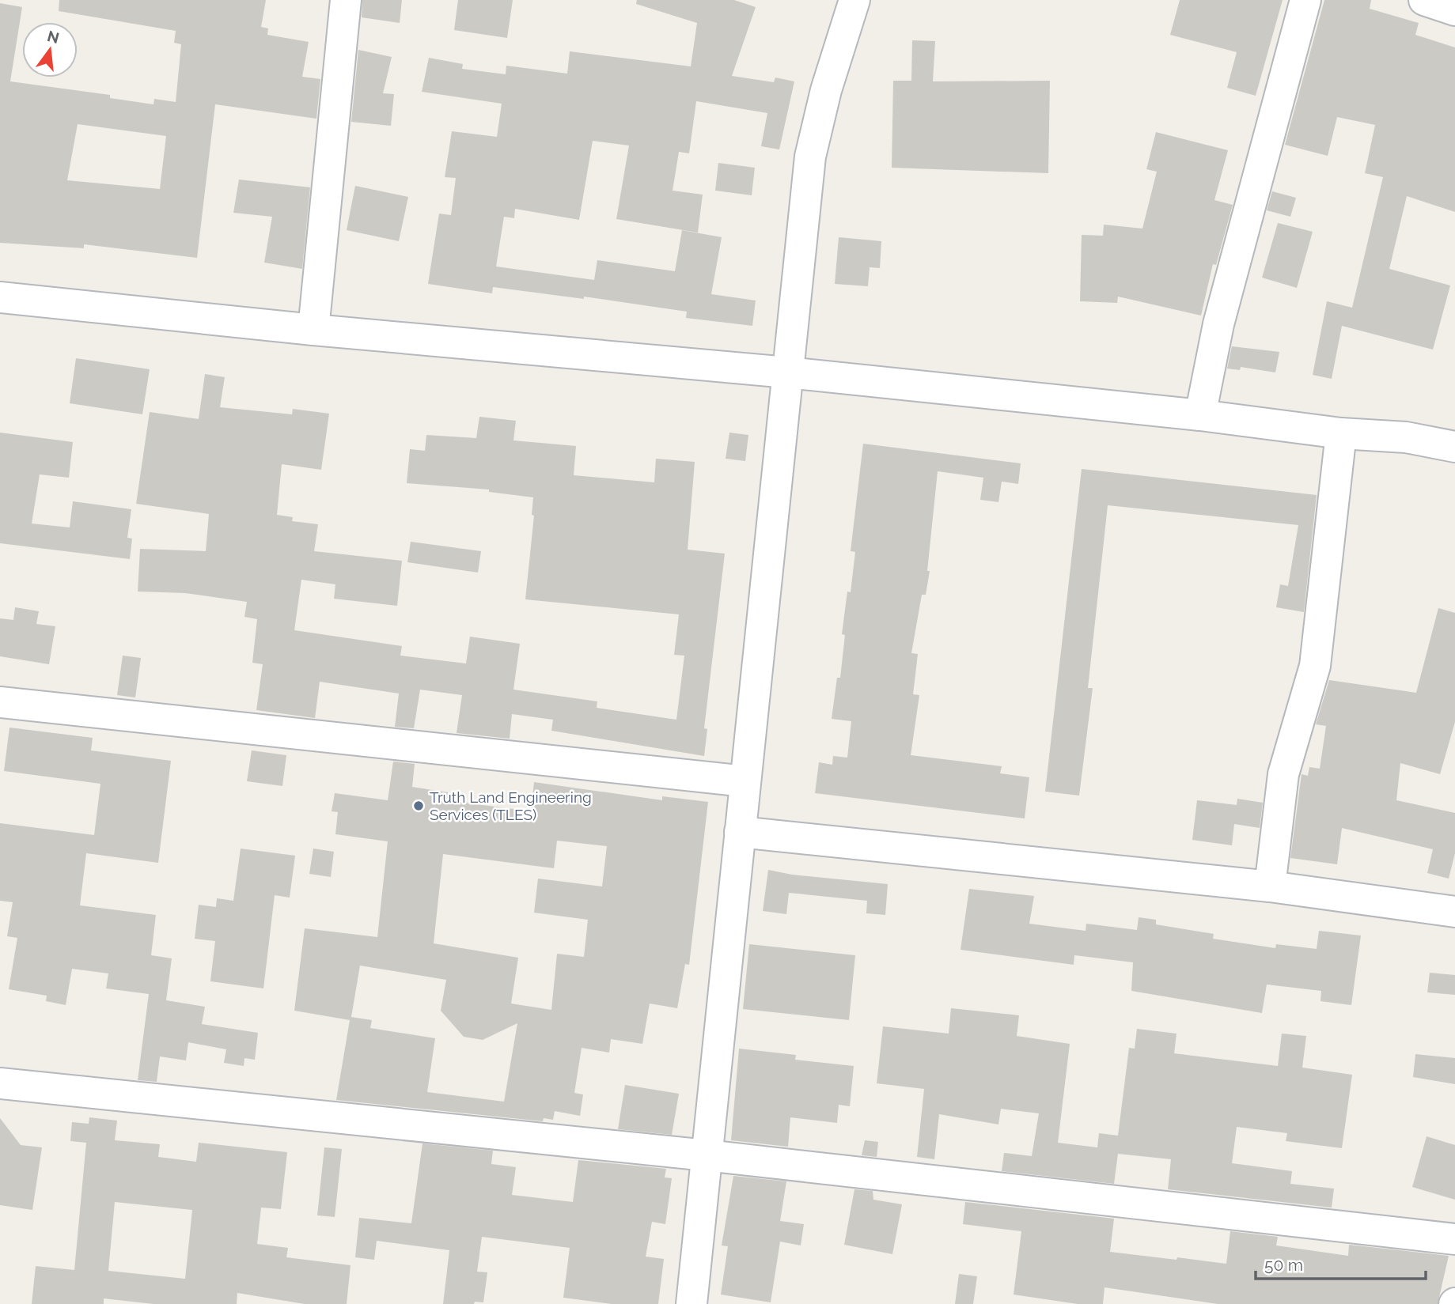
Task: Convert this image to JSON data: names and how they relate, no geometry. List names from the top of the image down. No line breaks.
{"places":["Truth Land Engineering Services (TLES)"],"scale_bar":"50 m","north":"top"}
